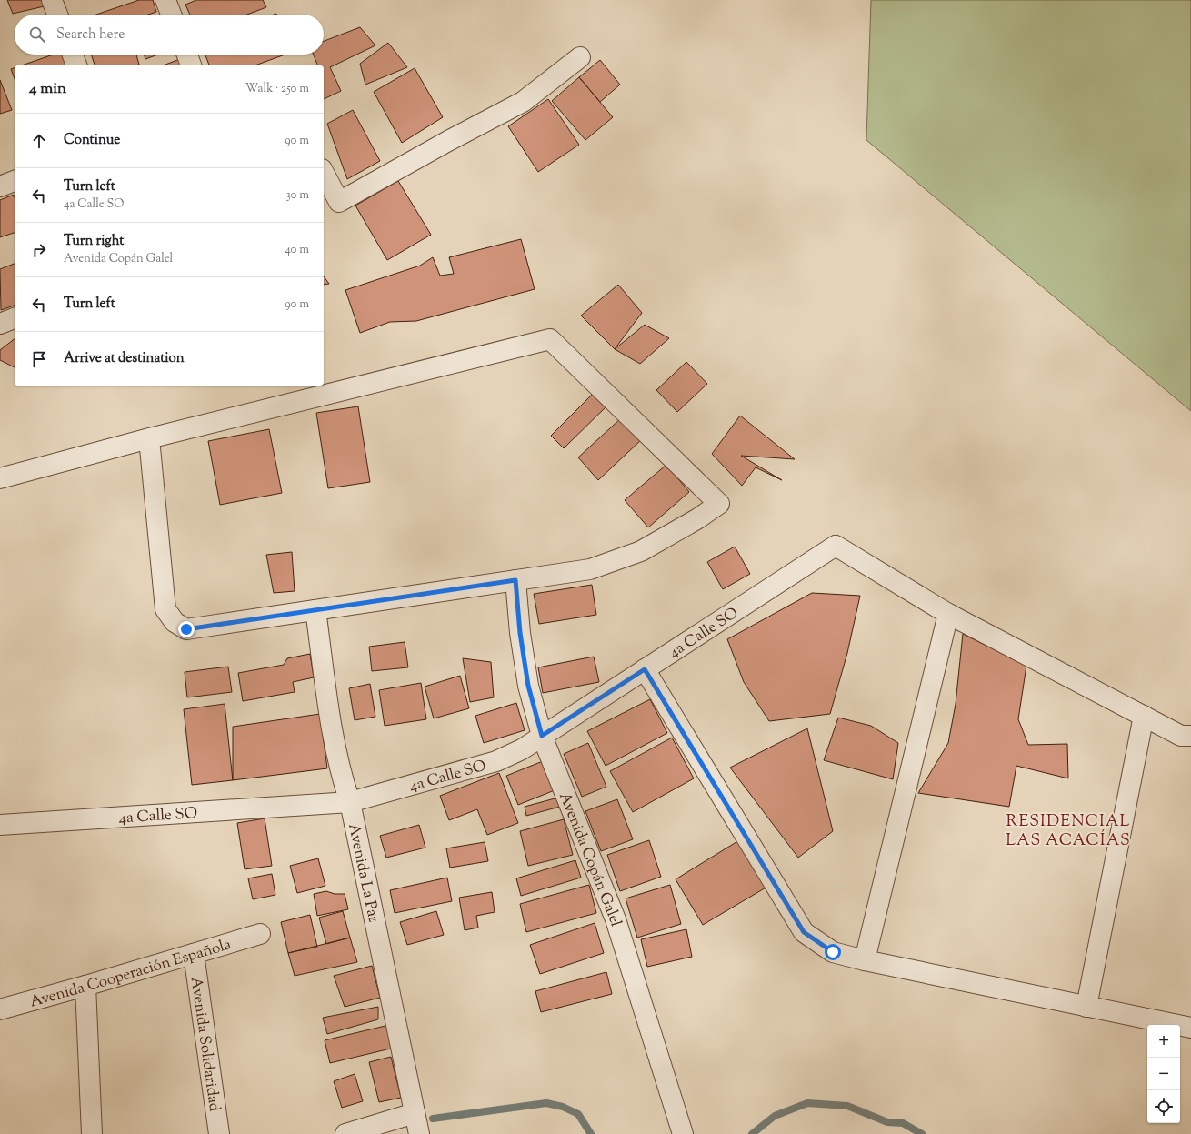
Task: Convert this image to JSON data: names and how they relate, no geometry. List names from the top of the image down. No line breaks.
{"streets":{"street":["4a Calle SO","Avenida Copán Galel","Avenida La Paz","Avenida Cooperación Española","Avenida Solidaridad"]},"crossings":[["4a Calle SO","Avenida Copán Galel"],["4a Calle SO","Avenida La Paz"],["Avenida Cooperación Española","Avenida Solidaridad"]],"districts":["RESIDENCIAL LAS ACACÍAS"],"page":{"search":"Search here","heading":["4 min","Walk · 250 m"],"list":[["Continue","90 m"],["Turn left","4a Calle SO","30 m"],["Turn right","Avenida Copán Galel","40 m"],["Turn left","90 m"],"Arrive at destination"],"map_buttons":["+","−"]}}
